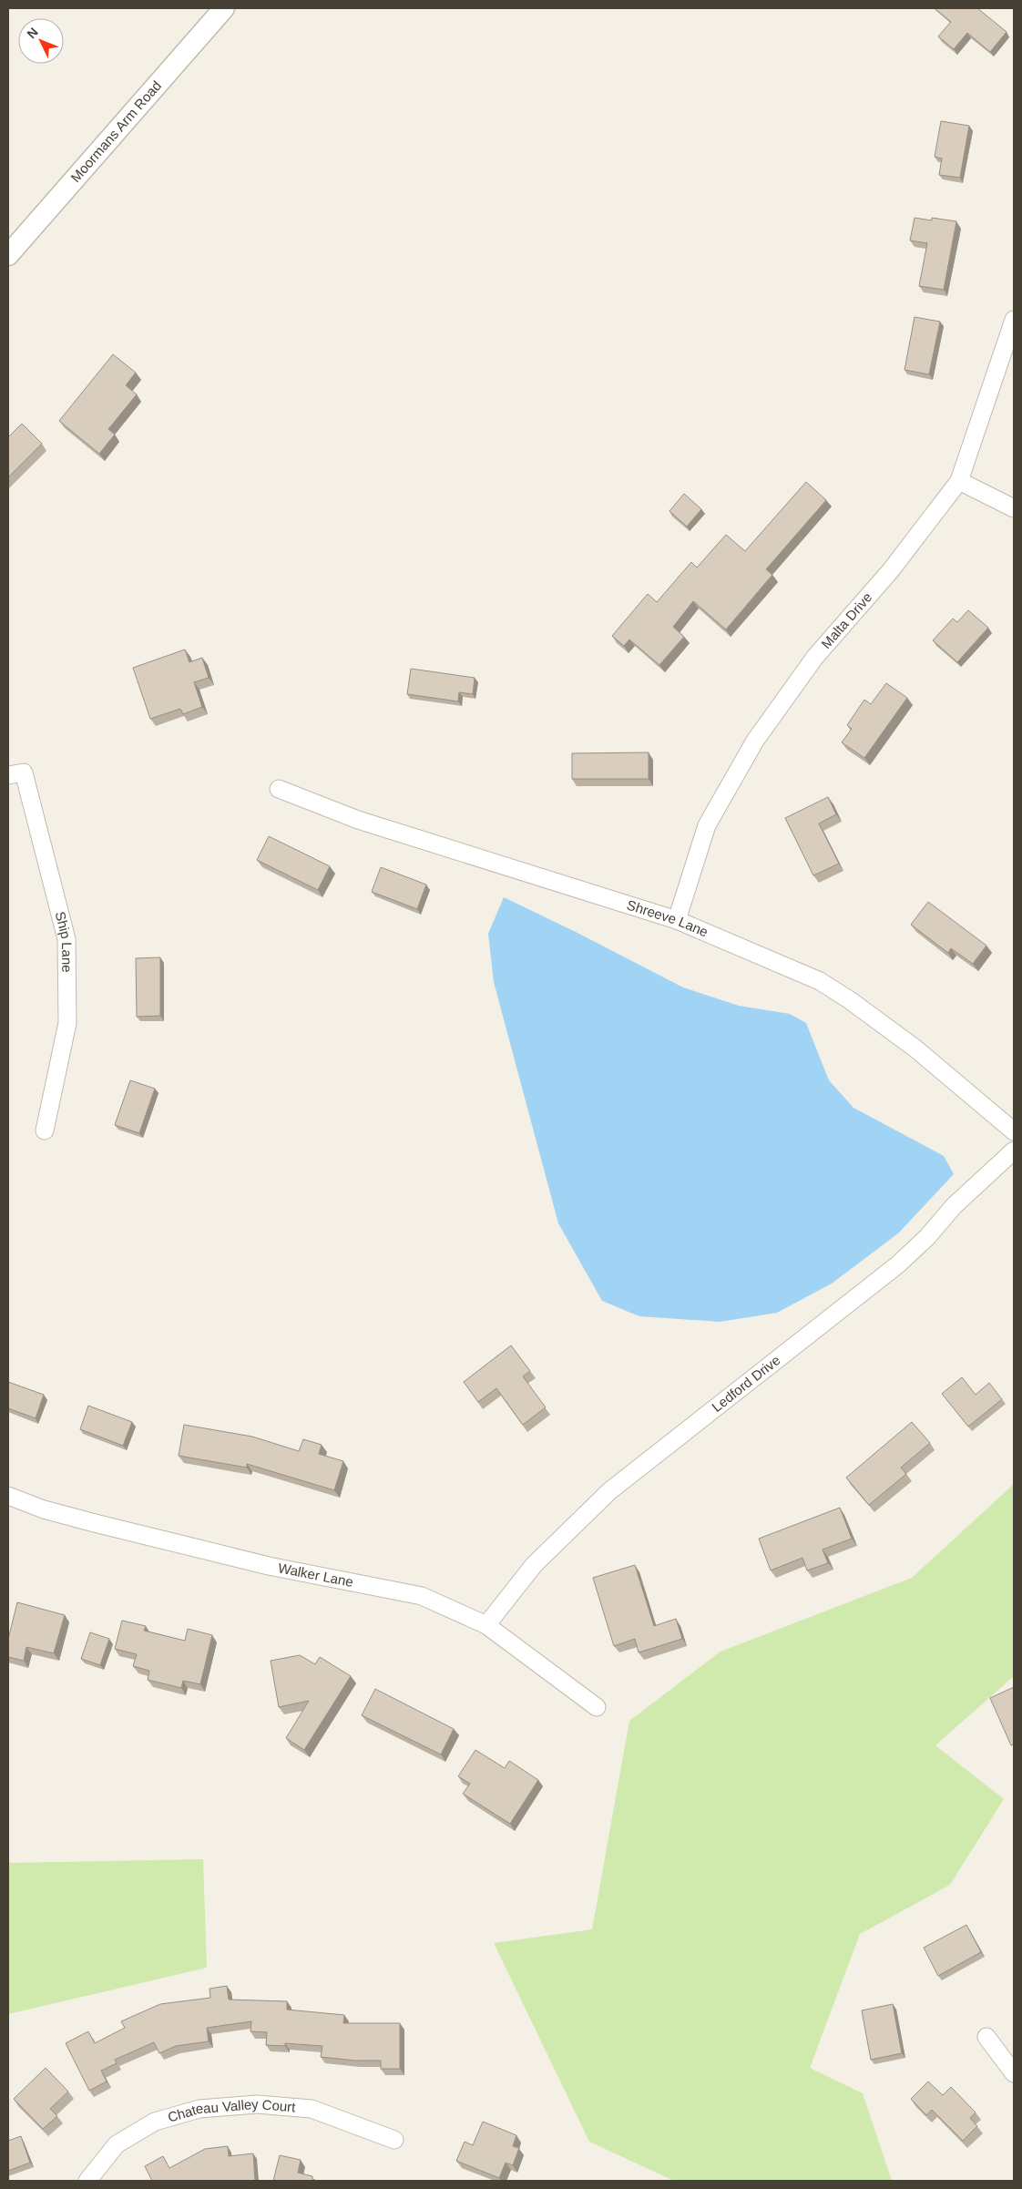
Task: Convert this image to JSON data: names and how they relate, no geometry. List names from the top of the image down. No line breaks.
{"streets":{"street":["Moormans Arm Road","Malta Drive","Shreeve Lane","Ship Lane","Ledford Drive","Walker Lane","Chateau Valley Court"]},"crossings":[["Malta Drive","Shreeve Lane"],["Ledford Drive","Walker Lane"]],"north":"top left"}
